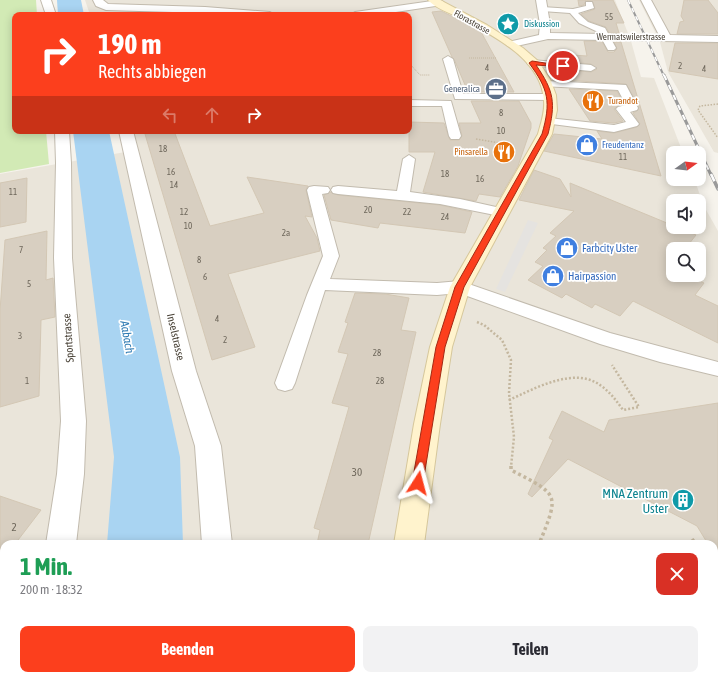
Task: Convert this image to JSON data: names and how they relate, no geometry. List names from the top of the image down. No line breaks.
{"streets":{"main road":["Florastrasse"],"street":["Wermatswilerstrasse","Inselstrasse","Sportstrasse"]},"crossings":[["Florastrasse","Wermatswilerstrasse"]],"water":["Aabach"],"places":{"place":["Diskussion"],"office":["Generalica"],"restaurant":["Turandot","Pinsarella"],"shop":["Freudentanz","Farbcity Uster","Hairpassion"],"building":["MNA Zentrum Uster"]},"house_numbers":["55","2","4","4","8","10","18","11","16","18","16","14","11","20","12","22","24","10","2a","7","8","6","5","4","3","2","28","1","28","30","2"],"north":"right","page":{"turn":["190 m","Rechts abbiegen"],"heading":["1 Min.","200 m · 18:32"],"buttons":["Beenden","Teilen"]}}
